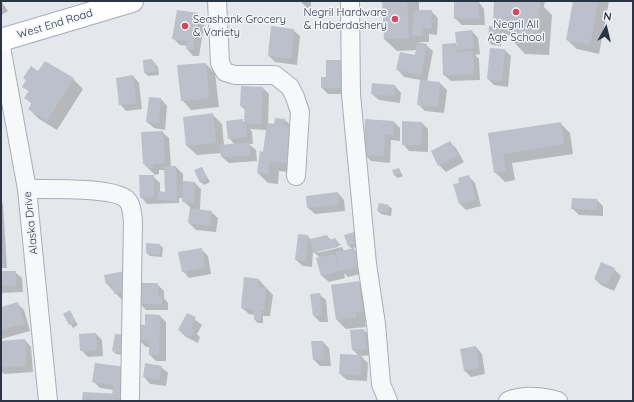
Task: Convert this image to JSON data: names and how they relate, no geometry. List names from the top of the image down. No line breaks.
{"streets":{"main road":["West End Road"],"street":["Alaska Drive"]},"places":["Negril All Age School","Negril Hardware & Haberdashery","Seashank Grocery & Variety"],"north":"top"}
